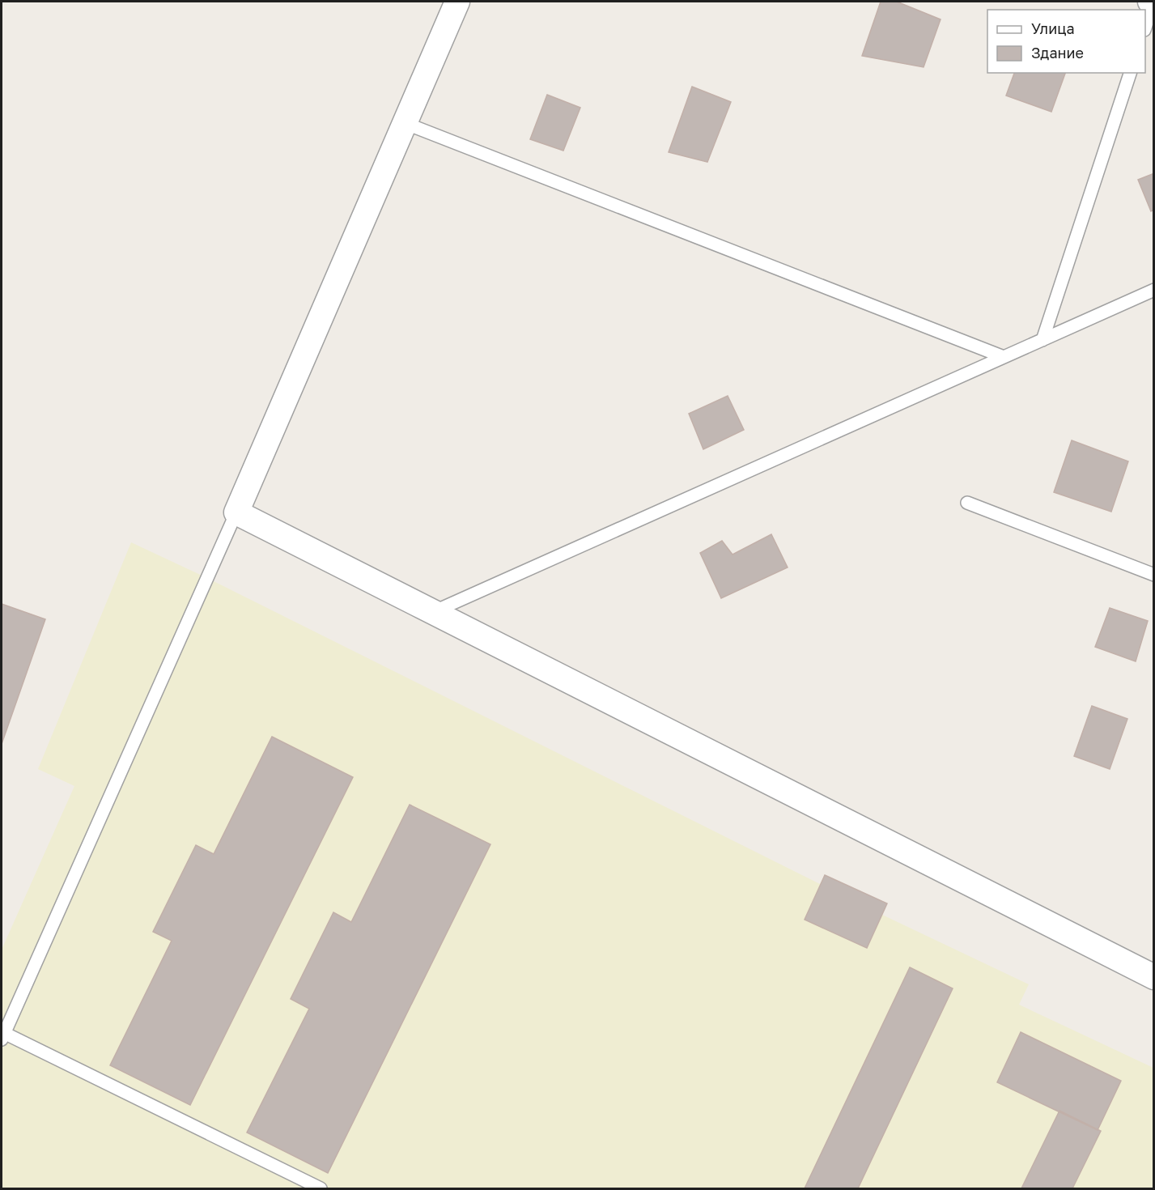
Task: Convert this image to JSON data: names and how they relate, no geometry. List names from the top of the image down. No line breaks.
{"legend":["Улица","Здание"]}
